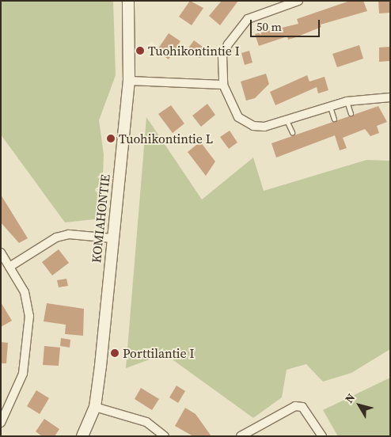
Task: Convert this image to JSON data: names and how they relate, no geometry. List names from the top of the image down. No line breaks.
{"streets":{"street":["KOMIAHONTIE"]},"places":["Tuohikontintie I","Tuohikontintie L","Porttilantie I"],"scale_bar":"50 m","north":"top left"}
